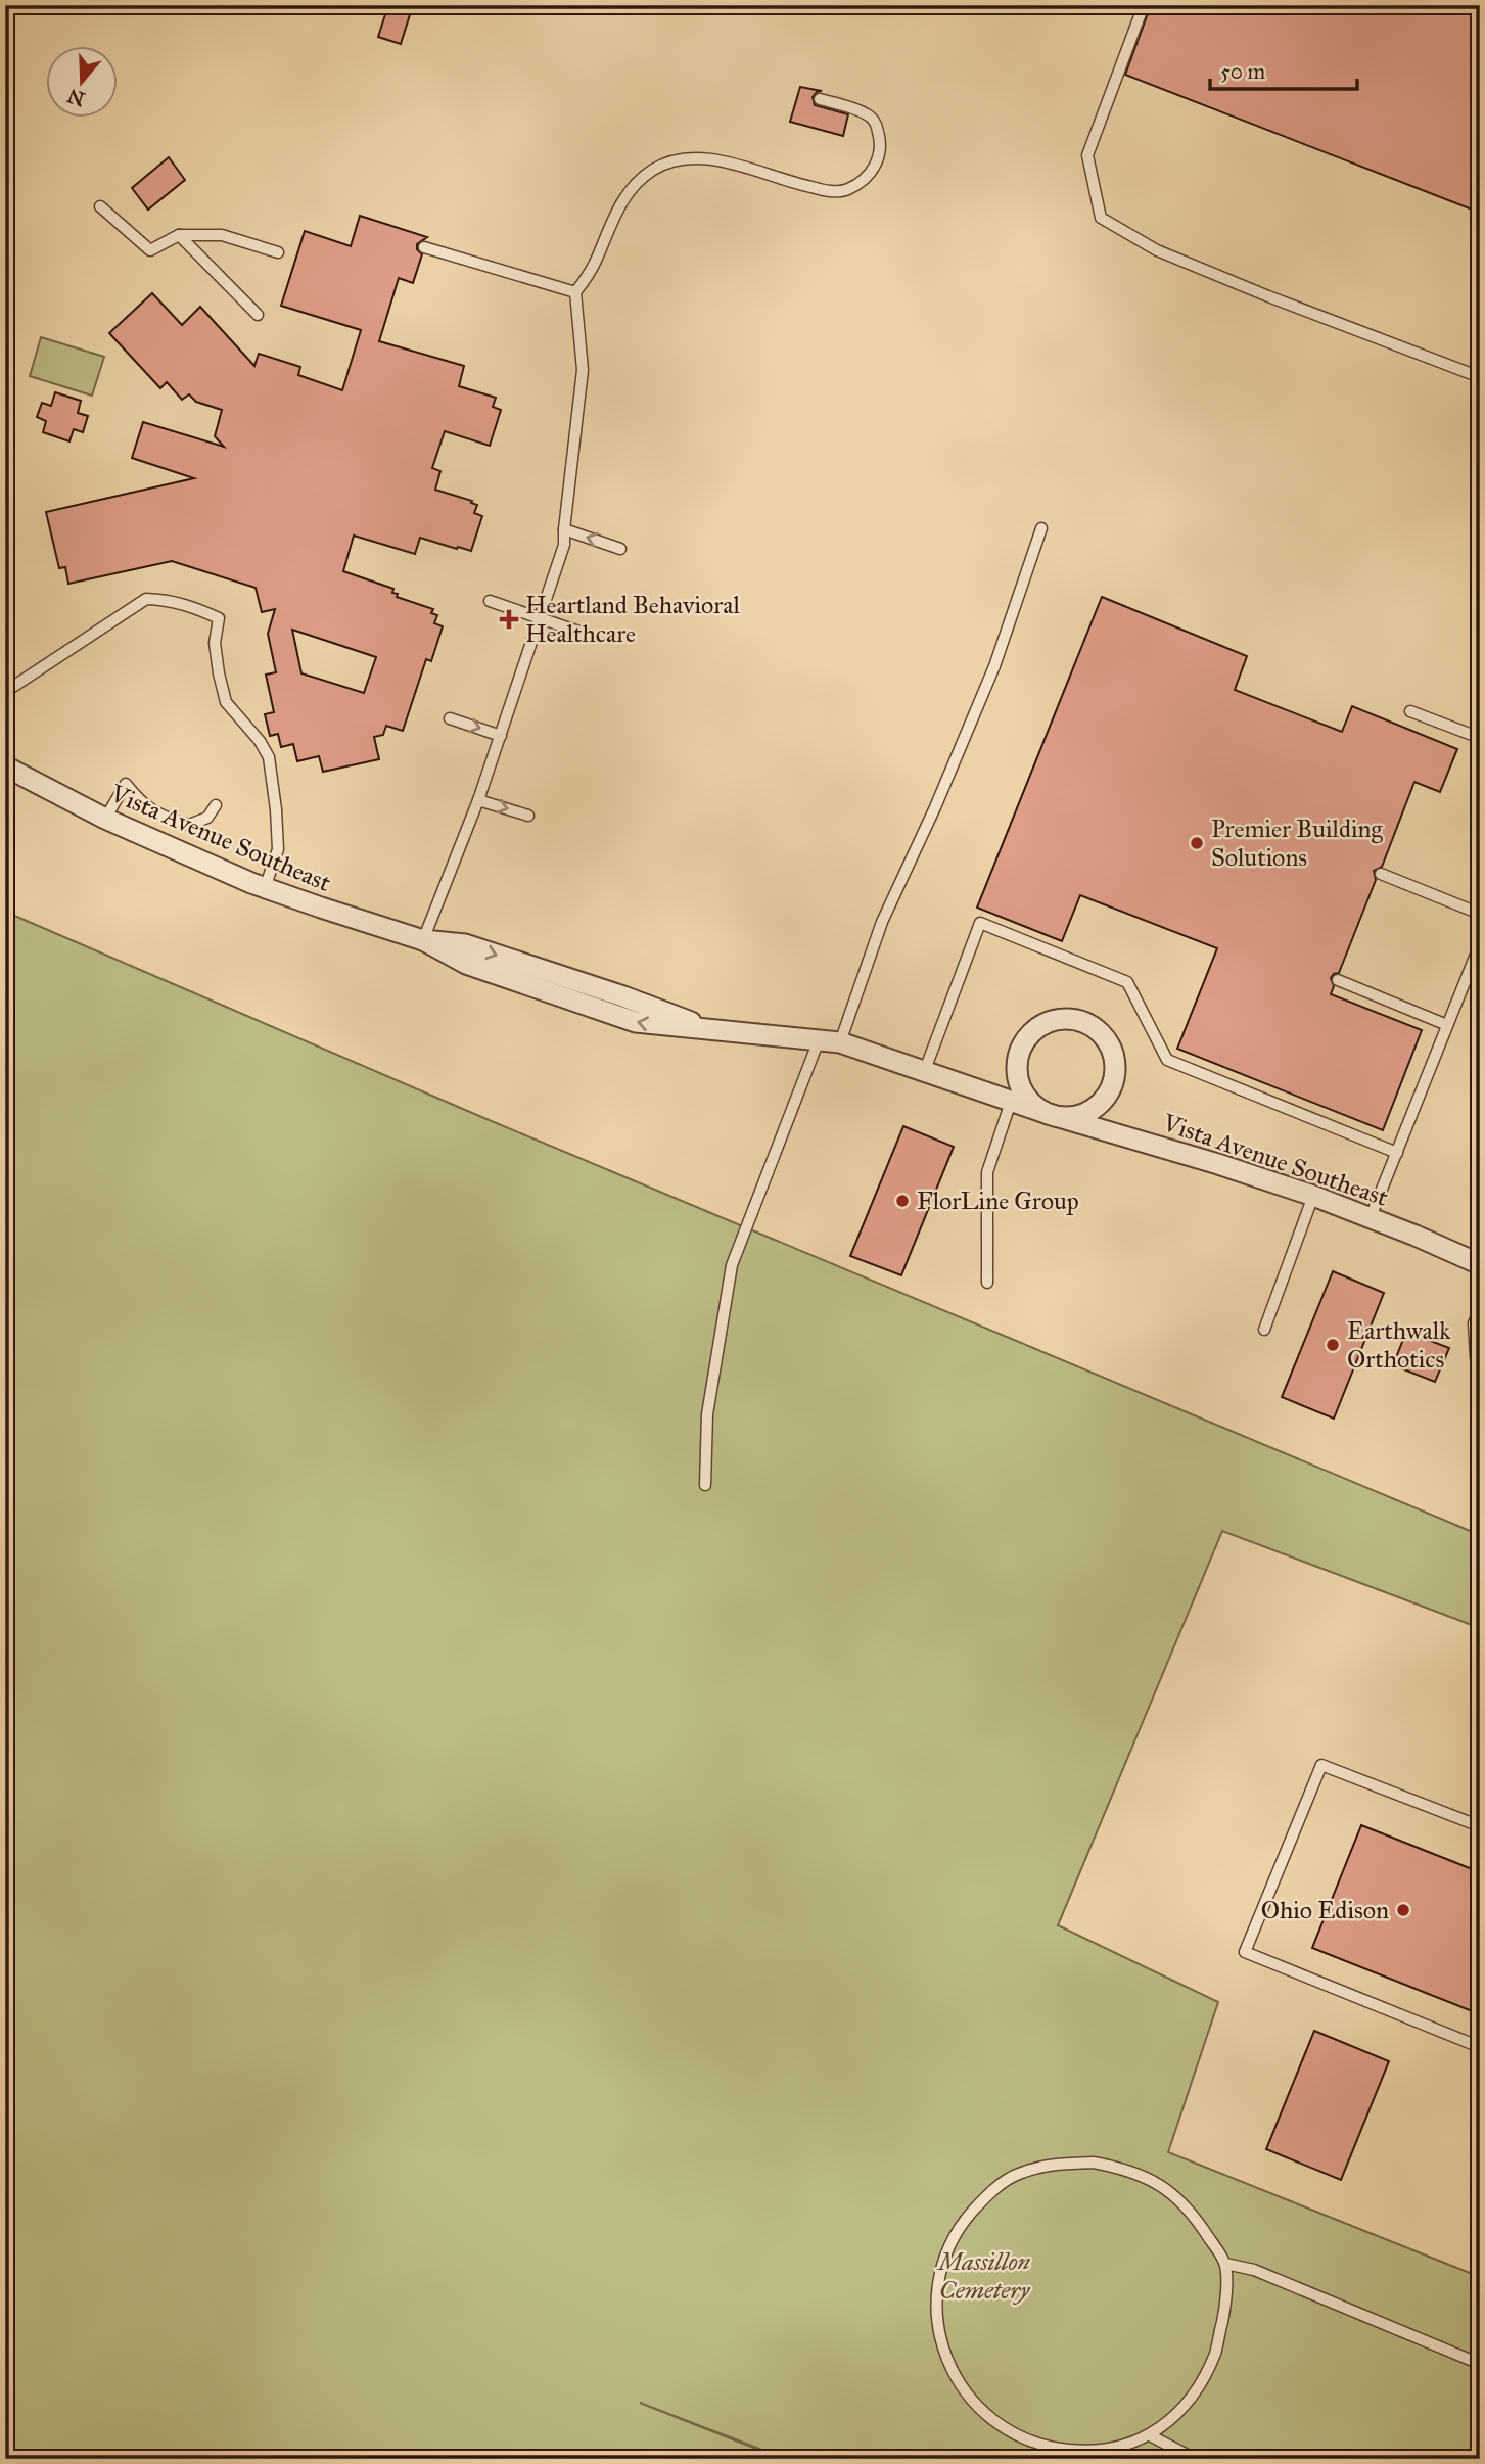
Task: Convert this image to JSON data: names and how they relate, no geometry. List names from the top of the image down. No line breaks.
{"streets":{"street":["Vista Avenue Southeast"]},"parks":["Massillon Cemetery"],"places":{"health":["Heartland Behavioral Healthcare"],"other":["Premier Building Solutions","FlorLine Group","Earthwalk Orthotics","Ohio Edison"]},"scale_bar":"50 m","north":"bottom"}
